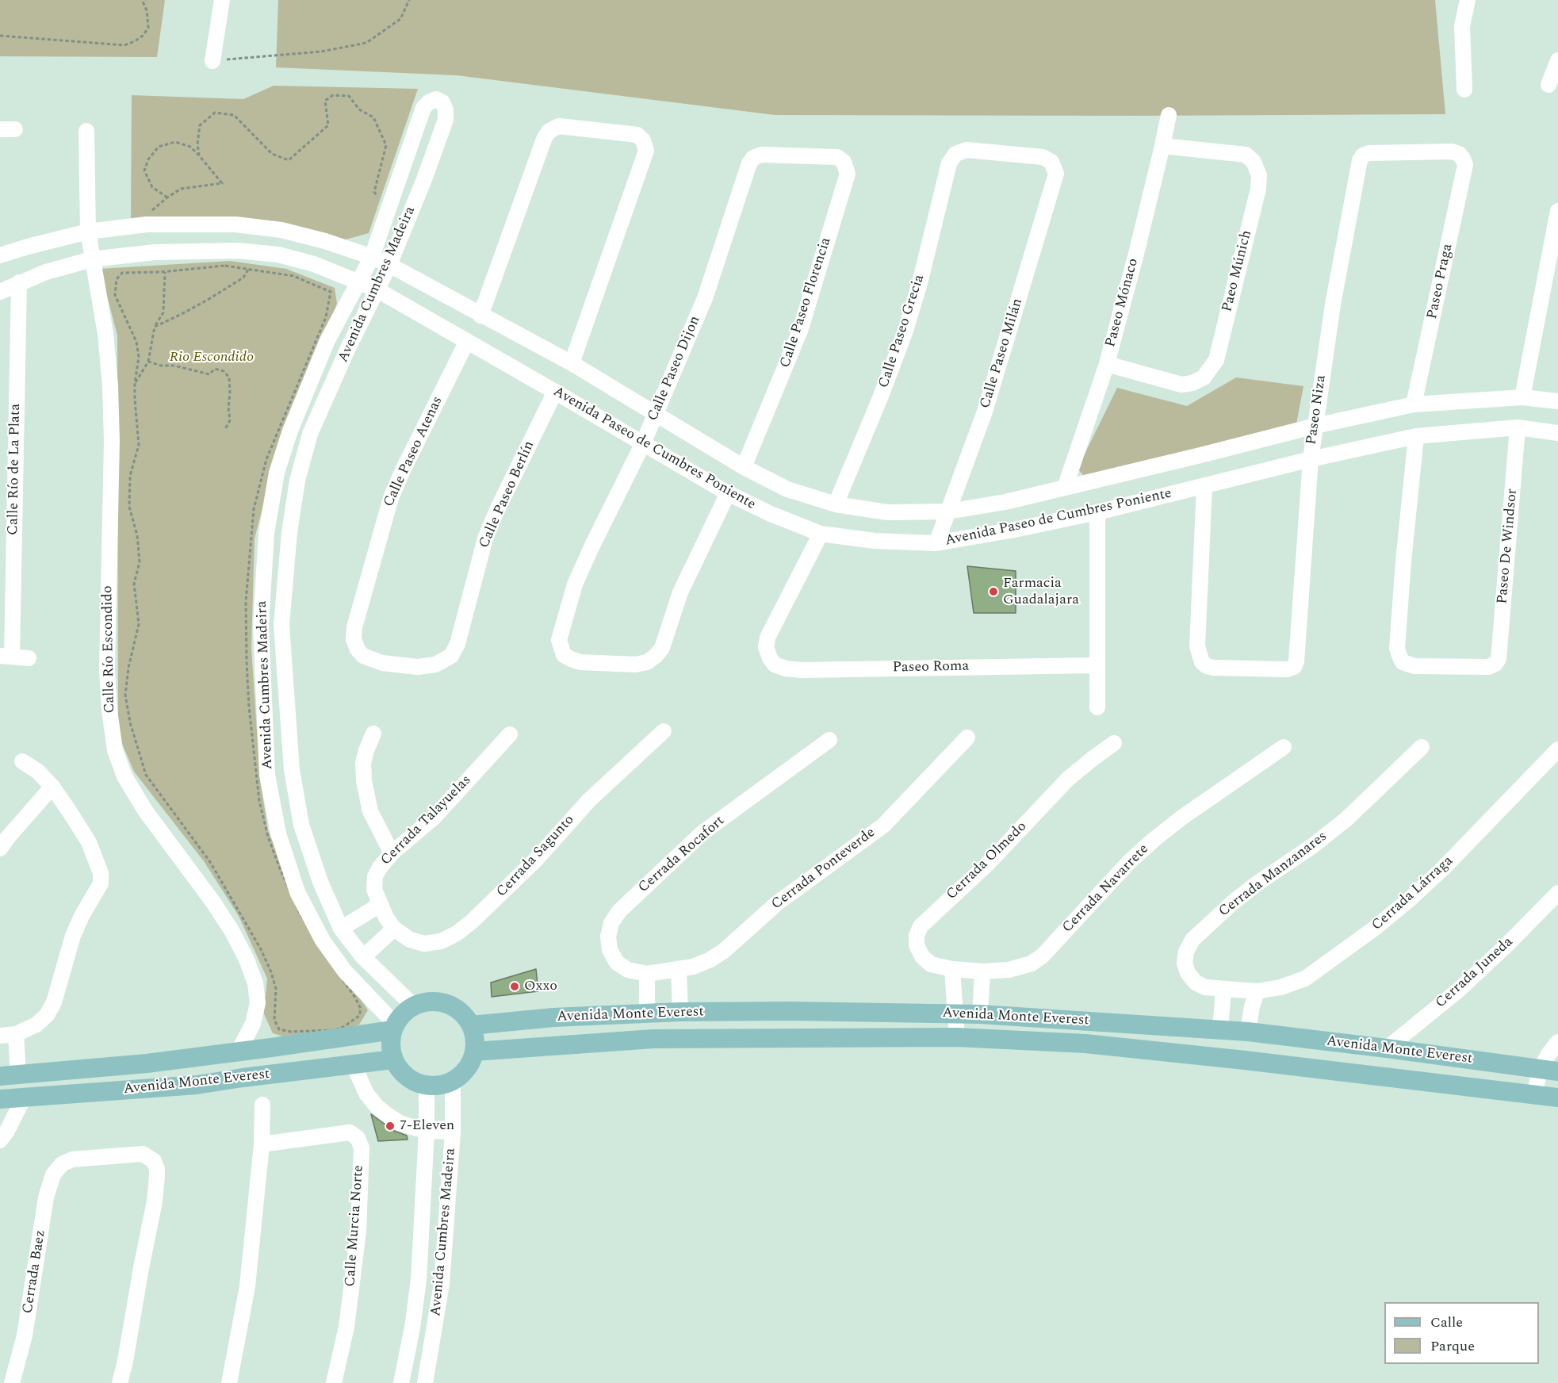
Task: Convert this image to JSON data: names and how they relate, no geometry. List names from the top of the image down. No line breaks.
{"streets":{"main road":["Avenida Monte Everest"],"street":["Paeo Múnich","Paseo Praga","Avenida Cumbres Madeira","Calle Paseo Florencia","Paseo Mónaco","Calle Paseo Grecia","Calle Paseo Milán","Calle Paseo Dijon","Paseo Niza","Avenida Paseo de Cumbres Poniente","Calle Paseo Atenas","Calle Río de La Plata","Calle Paseo Berlín","Paseo De Windsor","Calle Río Escondido","Paseo Roma","Cerrada Talayuelas","Cerrada Rocafort","Cerrada Sagunto","Cerrada Olmedo","Cerrada Ponteverde","Cerrada Manzanares","Cerrada Navarrete","Cerrada Lárraga","Cerrada Juneda","Calle Murcia Norte","Cerrada Baez"]},"crossings":[["Paeo Múnich","Paseo Mónaco"],["Paseo Praga","Paseo Niza"],["Paseo Praga","Avenida Paseo de Cumbres Poniente"],["Avenida Cumbres Madeira","Avenida Paseo de Cumbres Poniente"],["Avenida Cumbres Madeira","Avenida Monte Everest"],["Calle Paseo Florencia","Calle Paseo Dijon"],["Calle Paseo Florencia","Avenida Paseo de Cumbres Poniente"],["Paseo Mónaco","Avenida Paseo de Cumbres Poniente"],["Calle Paseo Grecia","Calle Paseo Milán"],["Calle Paseo Grecia","Avenida Paseo de Cumbres Poniente"],["Calle Paseo Milán","Avenida Paseo de Cumbres Poniente"],["Calle Paseo Dijon","Avenida Paseo de Cumbres Poniente"],["Paseo Niza","Avenida Paseo de Cumbres Poniente"],["Avenida Paseo de Cumbres Poniente","Calle Paseo Atenas"],["Avenida Paseo de Cumbres Poniente","Calle Río de La Plata"],["Avenida Paseo de Cumbres Poniente","Calle Paseo Berlín"],["Avenida Paseo de Cumbres Poniente","Paseo De Windsor"],["Avenida Paseo de Cumbres Poniente","Calle Río Escondido"],["Avenida Paseo de Cumbres Poniente","Paseo Roma"],["Calle Paseo Atenas","Calle Paseo Berlín"],["Calle Río Escondido","Avenida Monte Everest"],["Cerrada Talayuelas","Cerrada Sagunto"],["Cerrada Rocafort","Cerrada Ponteverde"],["Cerrada Olmedo","Cerrada Navarrete"],["Cerrada Manzanares","Cerrada Lárraga"],["Cerrada Juneda","Avenida Monte Everest"]],"parks":["Rio Escondido"],"places":["Farmacia Guadalajara","Oxxo","7-Eleven"],"legend":["Calle","Parque"]}
